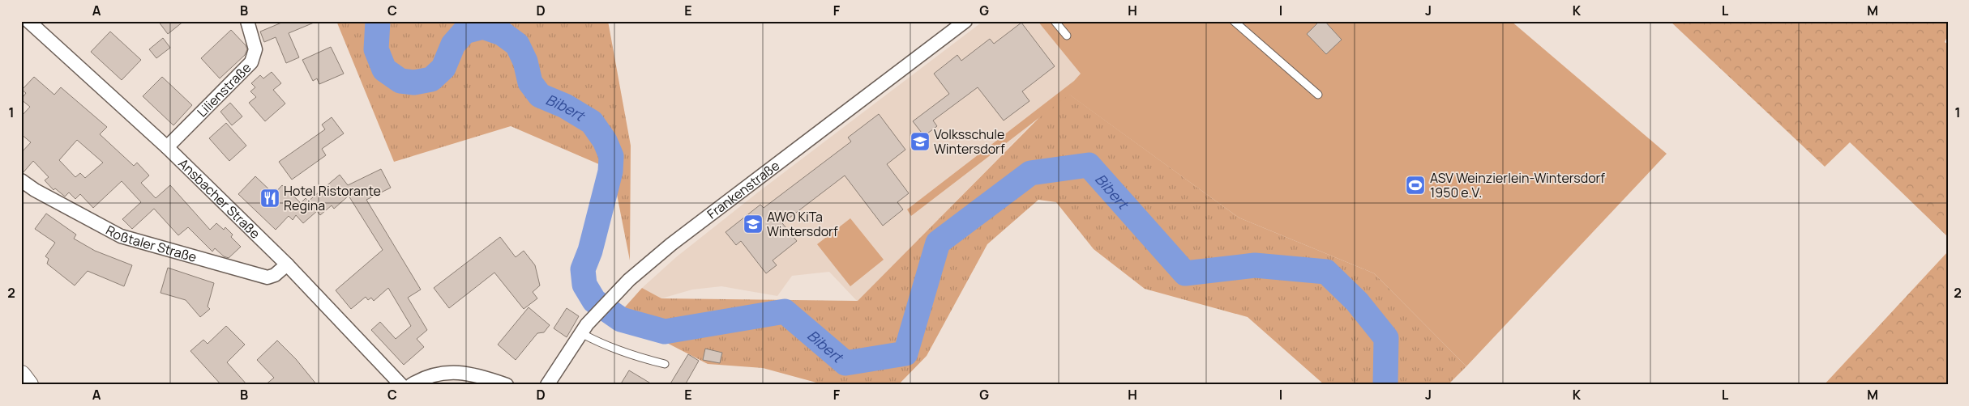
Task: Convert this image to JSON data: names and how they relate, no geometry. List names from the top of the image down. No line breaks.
{"streets":{"street":["Lilienstraße","Frankenstraße","Ansbacher Straße","Roßtaler Straße"]},"crossings":[["Lilienstraße","Ansbacher Straße"],["Ansbacher Straße","Roßtaler Straße"]],"water":["Bibert"],"places":{"school or university":["Volksschule Wintersdorf","AWO KiTa Wintersdorf"],"sports":["ASV Weinzierlein-Wintersdorf 1950 e.V."],"restaurant":["Hotel Ristorante Regina"]},"grid":{"columns":["A","B","C","D","E","F","G","H","I","J","K","L","M"],"rows":["1","2"]}}
